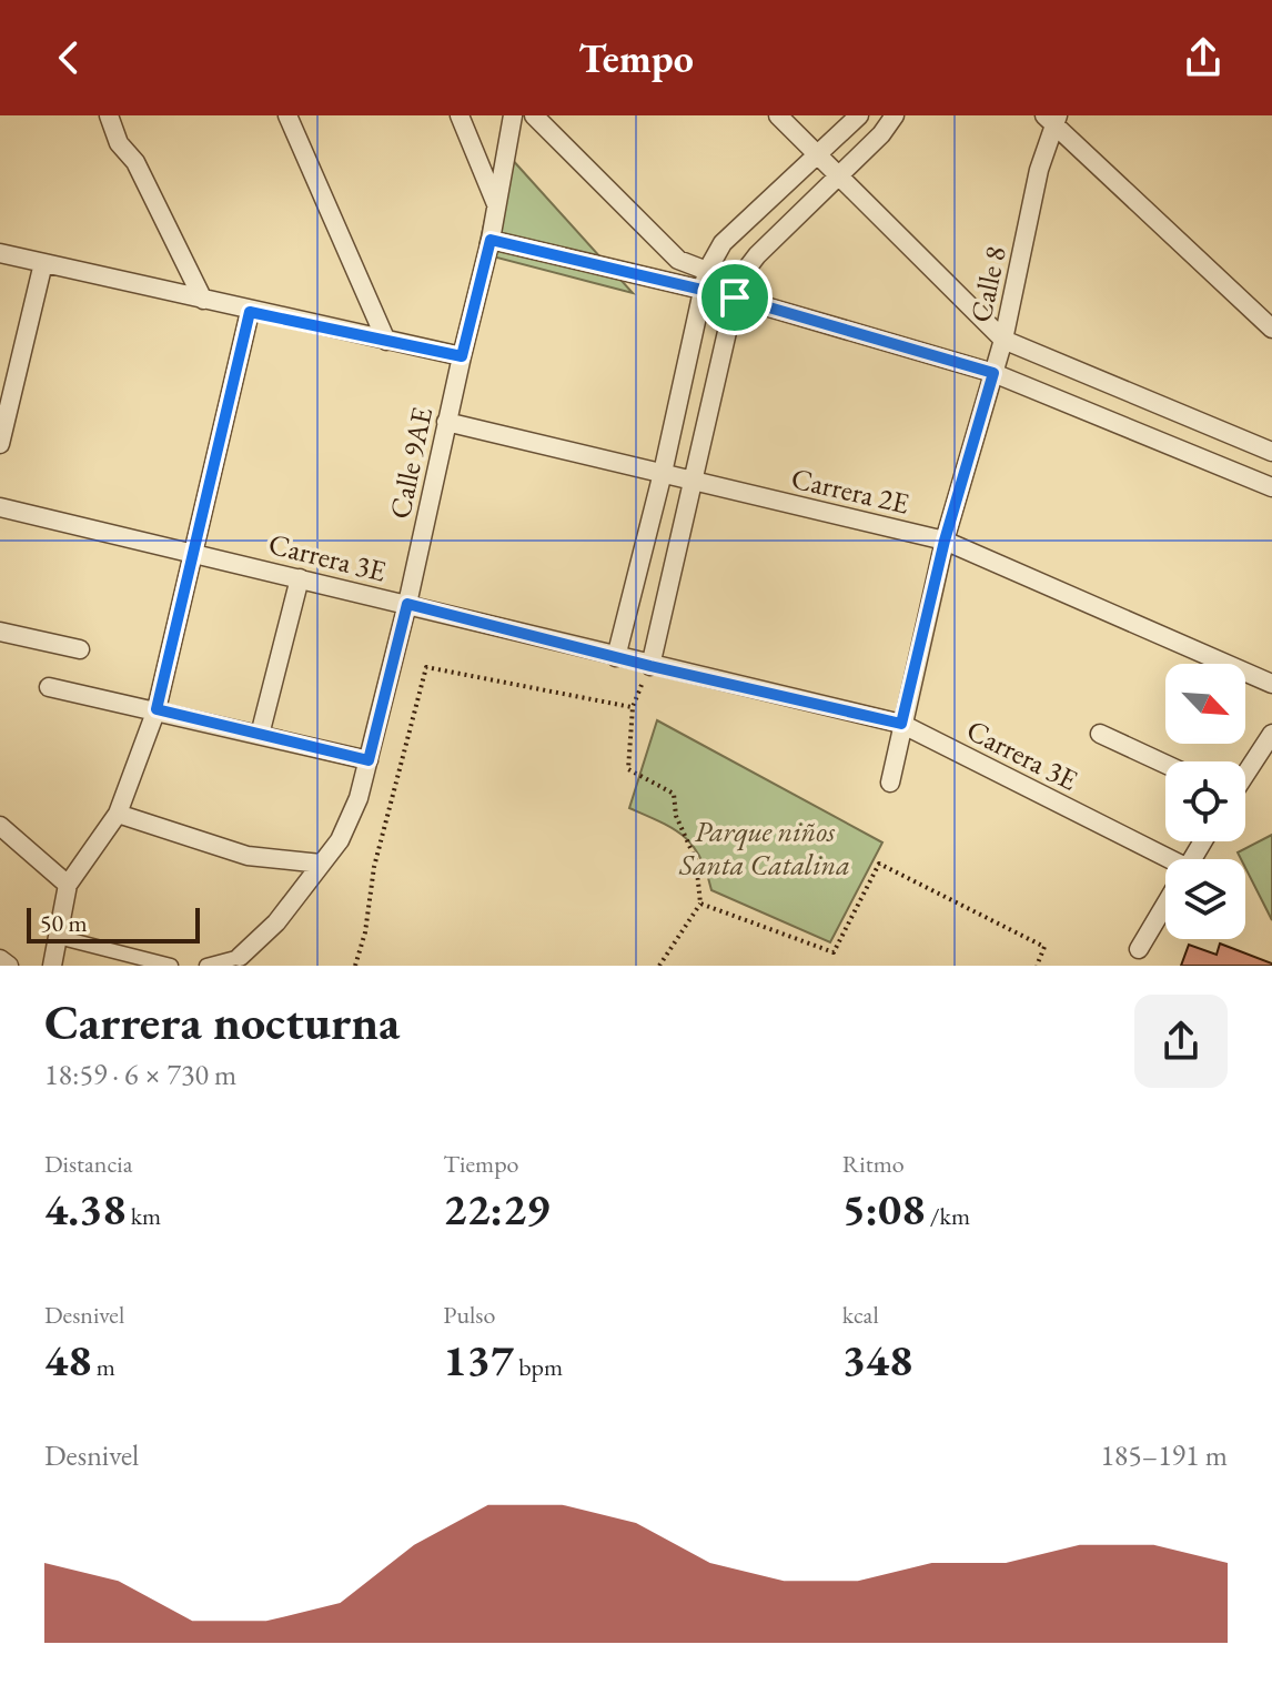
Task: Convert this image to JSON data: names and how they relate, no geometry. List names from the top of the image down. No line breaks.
{"streets":{"street":["Calle 8","Calle 9AE","Carrera 2E","Carrera 3E"]},"crossings":[["Calle 8","Carrera 2E"],["Calle 8","Carrera 3E"],["Calle 9AE","Carrera 2E"],["Calle 9AE","Carrera 3E"]],"parks":["Parque niños Santa Catalina"],"scale_bar":"50 m","north":"bottom right","page":{"header":"Tempo","scale":"50 m","heading":["Carrera nocturna","18:59 · 6 × 730 m"],"stats":[["Distancia","4.38 km"],["Tiempo","22:29"],["Ritmo","5:08 /km"],["Desnivel","48 m"],["Pulso","137 bpm"],["kcal","348"]],"chart":["Desnivel","185–191 m"]}}
